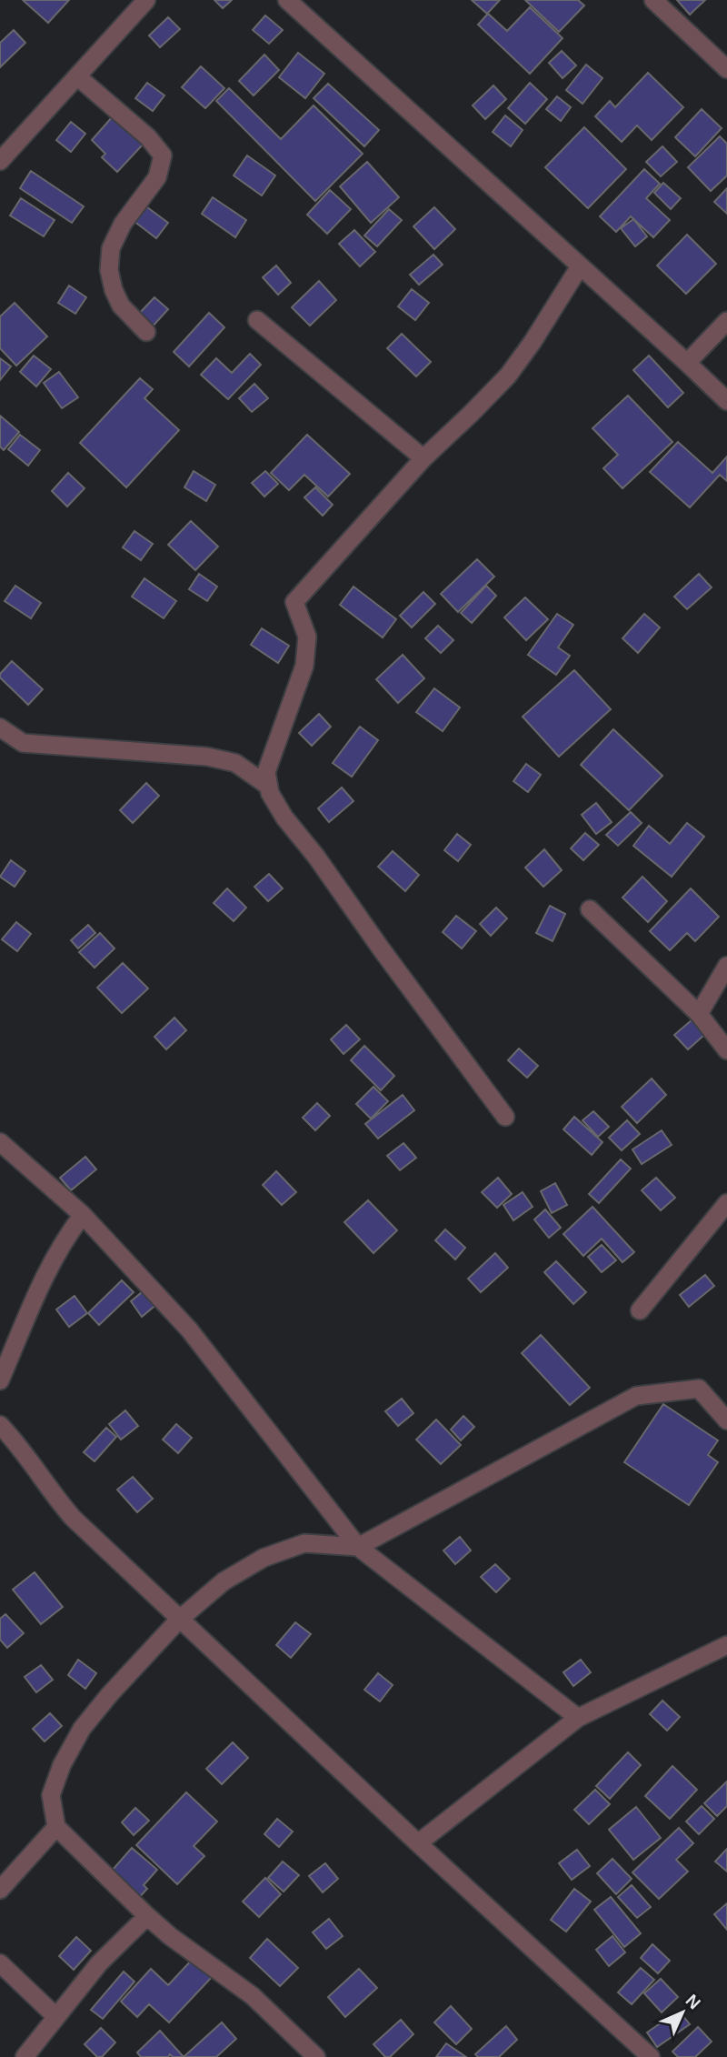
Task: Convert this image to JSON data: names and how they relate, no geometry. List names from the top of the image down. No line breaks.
{"north":"top right"}
